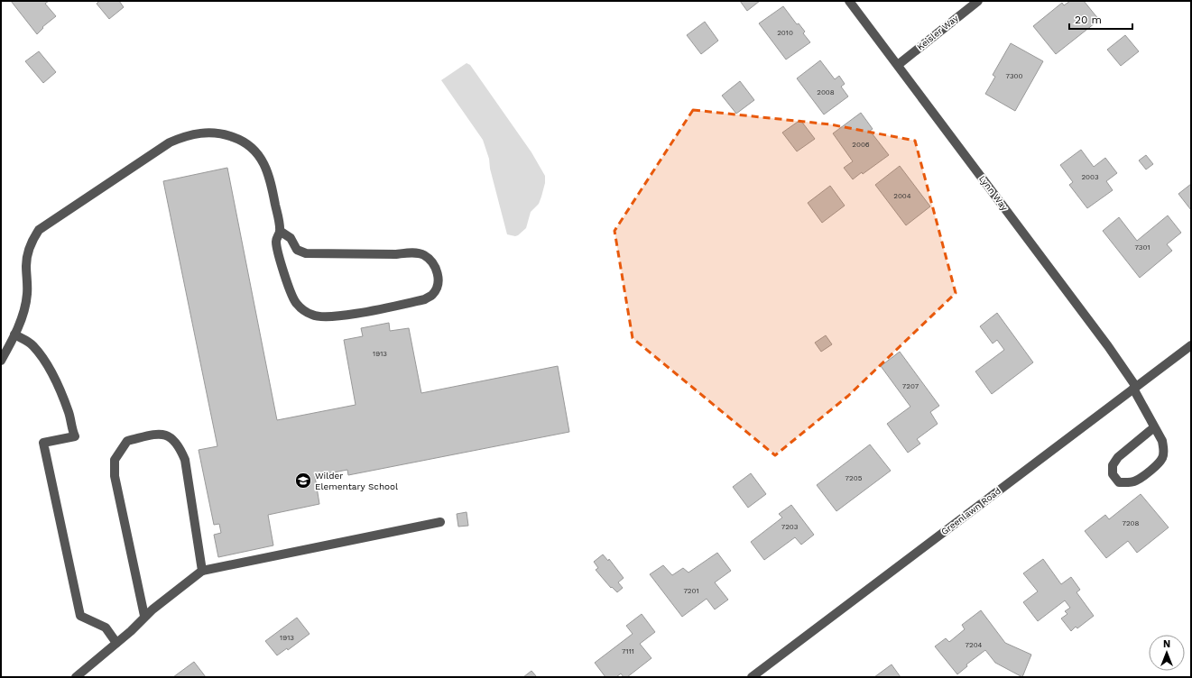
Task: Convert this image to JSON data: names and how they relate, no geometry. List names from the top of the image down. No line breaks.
{"streets":{"street":["Keisler Way","Lynn Way","Greenlawn Road"]},"crossings":[["Keisler Way","Lynn Way"],["Lynn Way","Greenlawn Road"]],"places":{"school or university":["Wilder Elementary School"]},"house_numbers":["2010","7300","2008","2006","2003","2004","7301","1913","7207","7205","7208","7203","7201","1913","7204","7111"],"scale_bar":"20 m","north":"top"}
